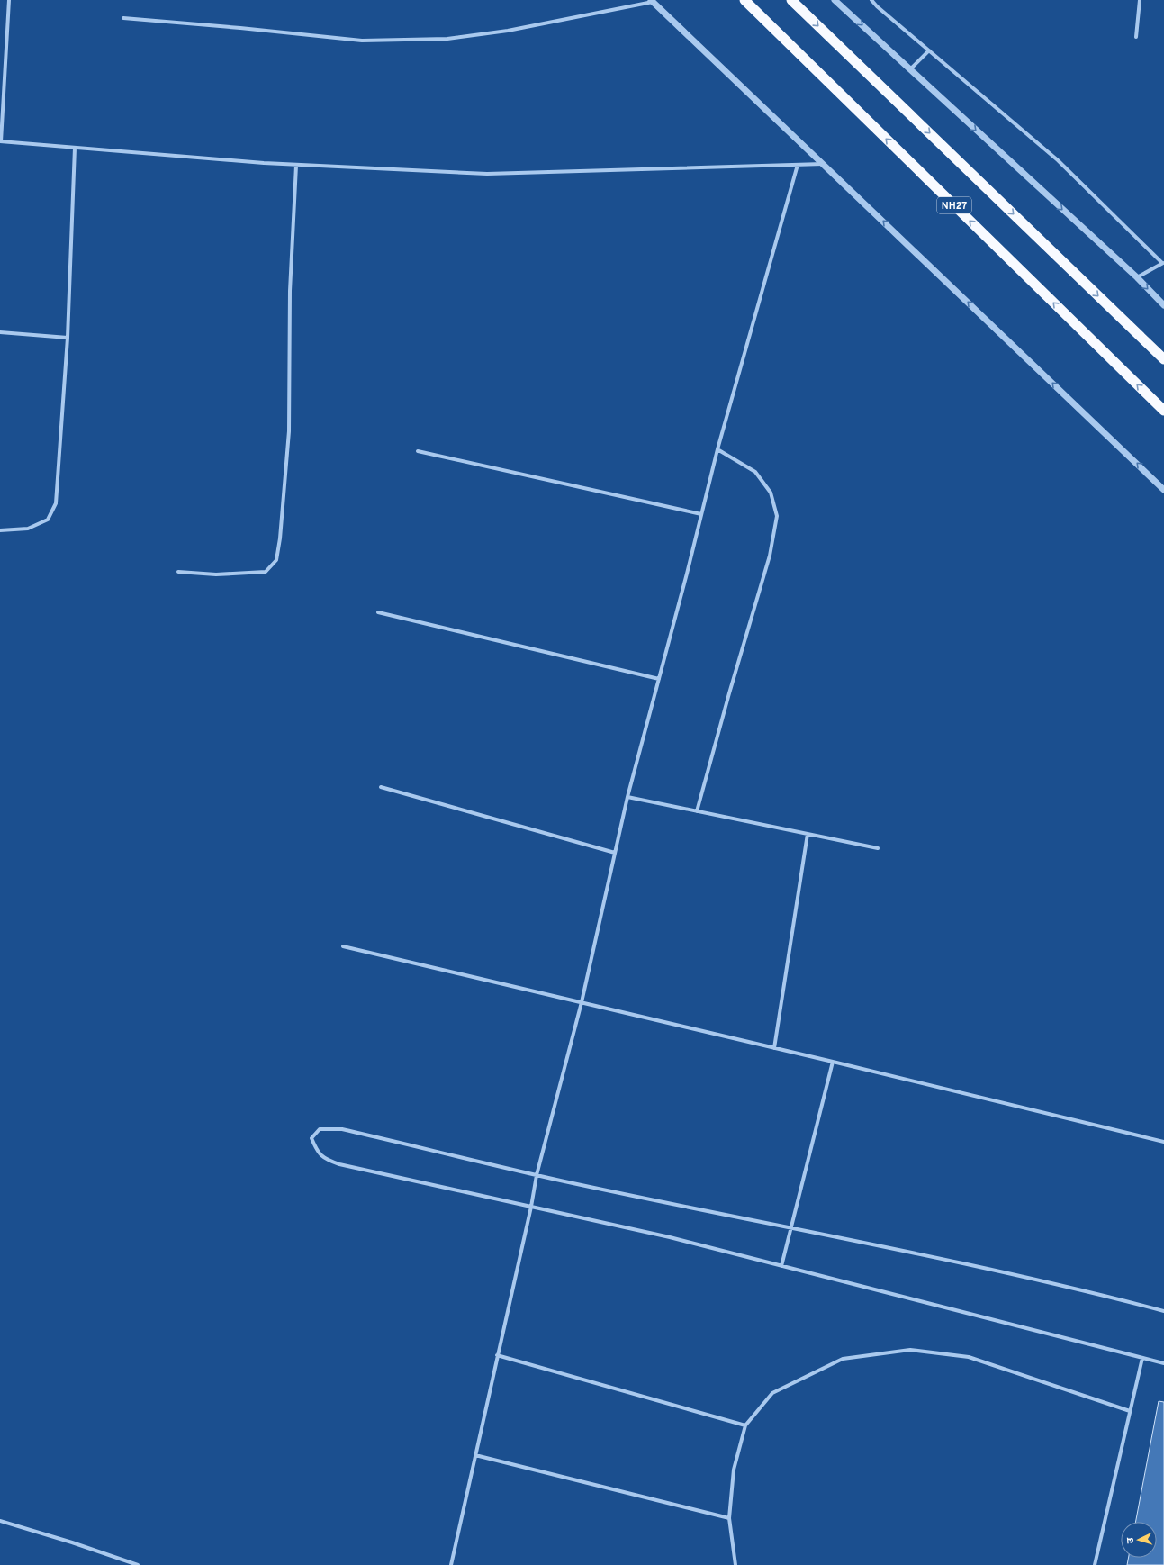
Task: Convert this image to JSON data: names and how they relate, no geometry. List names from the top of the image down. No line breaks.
{"streets":{"highway":["NH27"]},"north":"left"}
